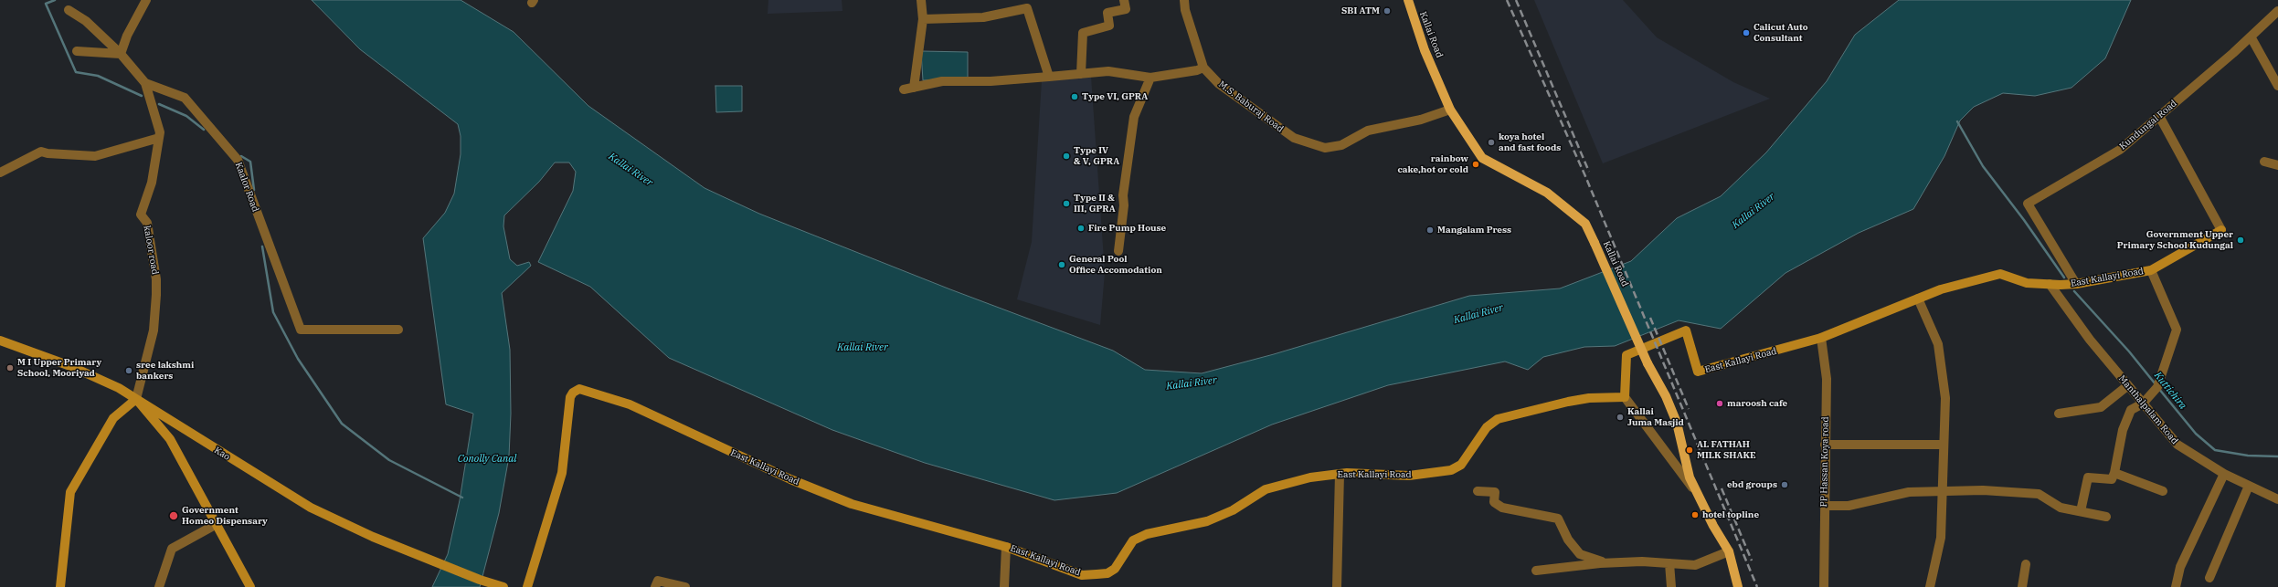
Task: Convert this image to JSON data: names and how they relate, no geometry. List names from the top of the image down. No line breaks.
{"streets":{"main road":["Kallai Road"],"street":["M.S. Baburaj Road","Kundungal Road","Kaalor Road","kaloor road","East Kallayi Road","Manthalpalam Road","Kao","PP Hassan Koya road"]},"crossings":[["Kallai Road","M.S. Baburaj Road"],["Kundungal Road","East Kallayi Road"],["Kaalor Road","kaloor road"],["kaloor road","Kao"],["East Kallayi Road","Manthalpalam Road"],["East Kallayi Road","PP Hassan Koya road"]],"water":["Kallai River","Kuttichira","Conolly Canal"],"places":["SBI ATM","Calicut Auto Consultant","Type VI, GPRA","koya hotel and fast foods","Type IV & V, GPRA","rainbow cake,hot or cold","Type II & III, GPRA","Fire Pump House","Mangalam Press","Government Upper Primary School Kudungal","General Pool Office Accomodation","M I Upper Primary School, Mooriyad","sree lakshmi bankers","maroosh cafe","Kallai Juma Masjid","AL FATHAH MILK SHAKE","ebd groups","hotel topline","Government Homeo Dispensary"]}
